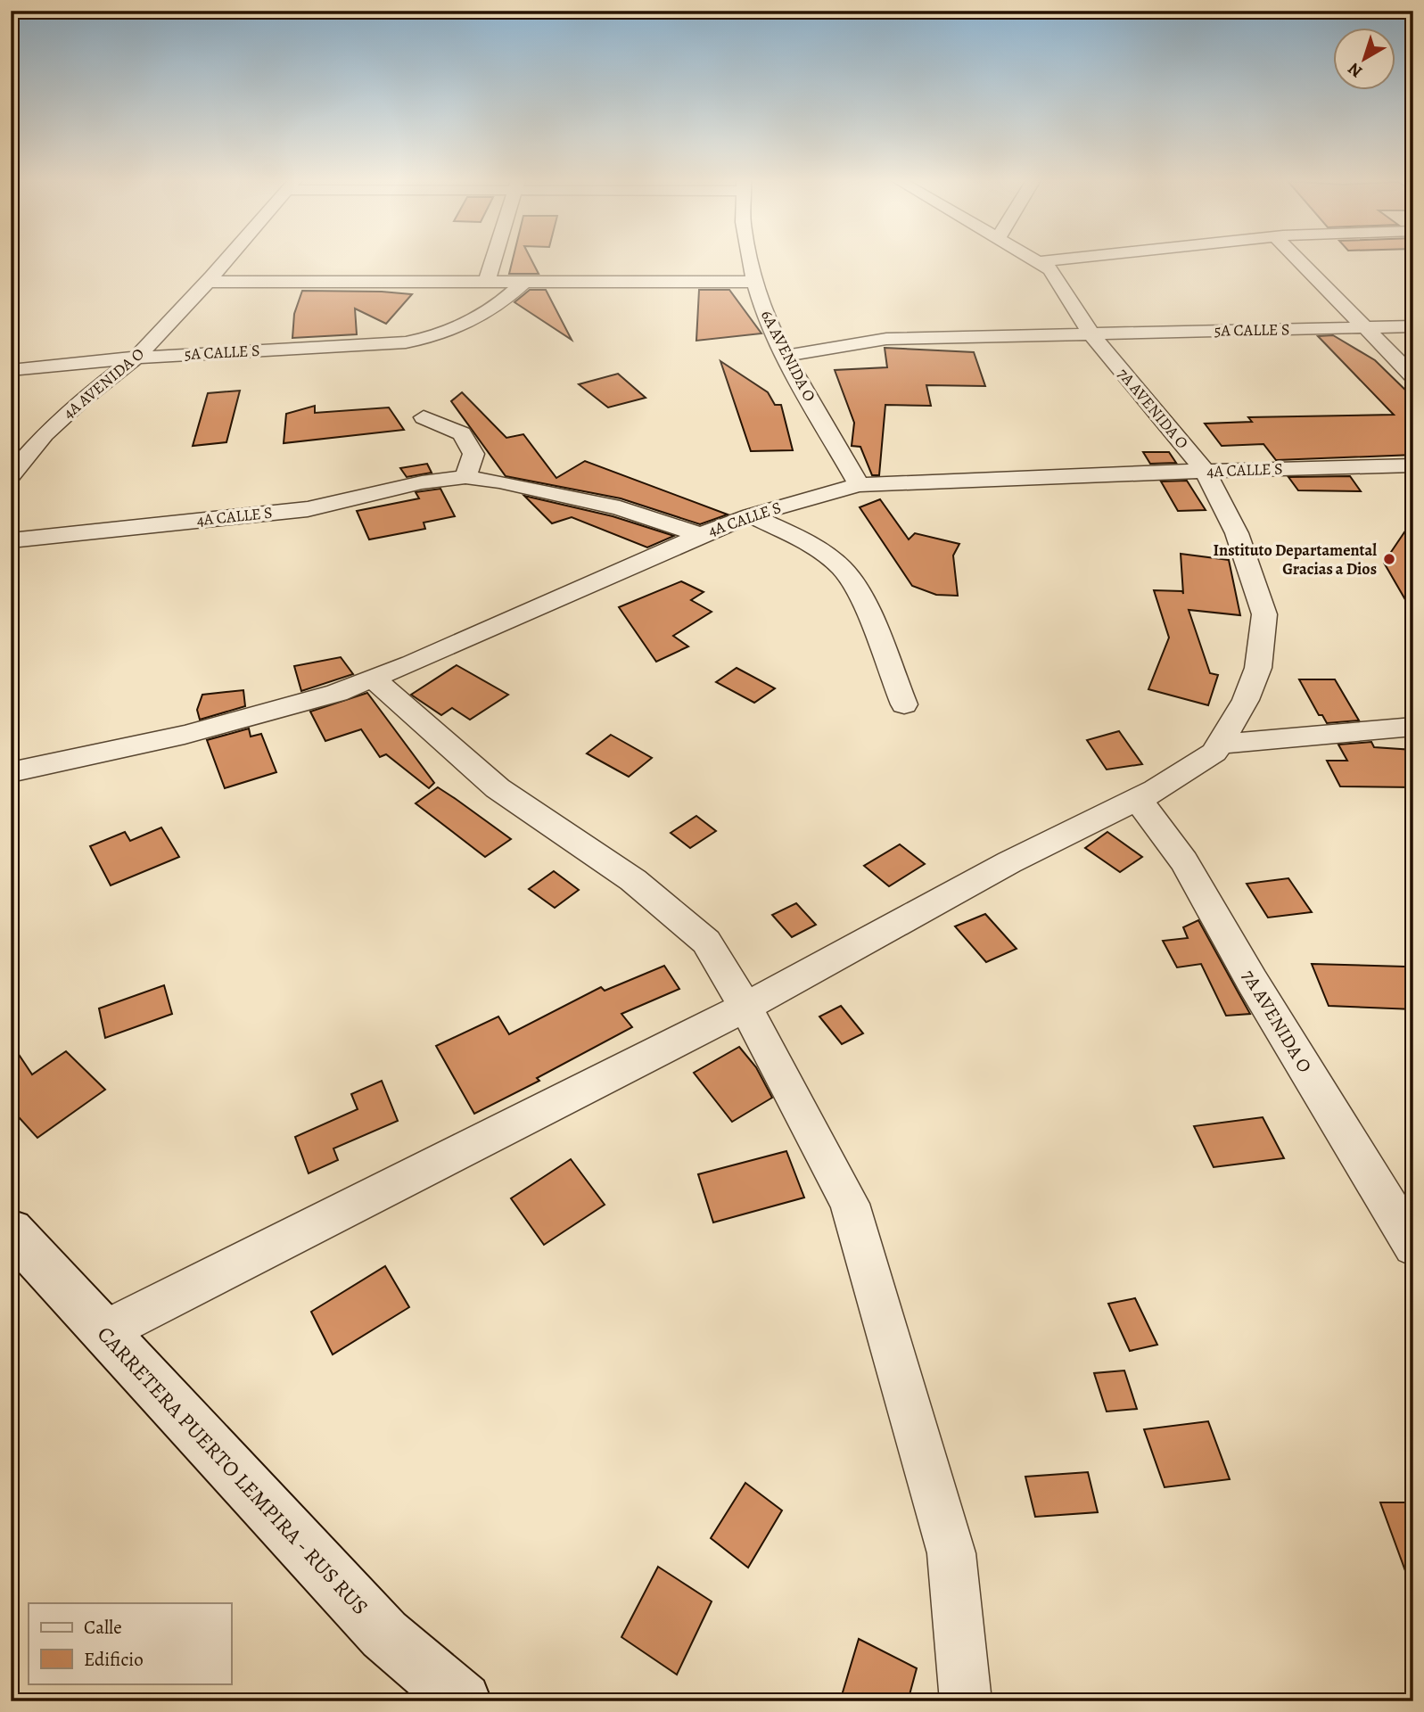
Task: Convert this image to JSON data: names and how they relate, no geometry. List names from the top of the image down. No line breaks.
{"streets":{"street":["5A CALLE S","6A AVENIDA O","4A AVENIDA O","7A AVENIDA O","4A CALLE S","CARRETERA PUERTO LEMPIRA - RUS RUS"]},"crossings":[["5A CALLE S","6A AVENIDA O"],["5A CALLE S","4A AVENIDA O"],["5A CALLE S","7A AVENIDA O"],["6A AVENIDA O","4A CALLE S"],["7A AVENIDA O","4A CALLE S"],["7A AVENIDA O","CARRETERA PUERTO LEMPIRA - RUS RUS"]],"places":["Instituto Departamental Gracias a Dios"],"legend":["Calle","Edificio"],"north":"bottom left"}
